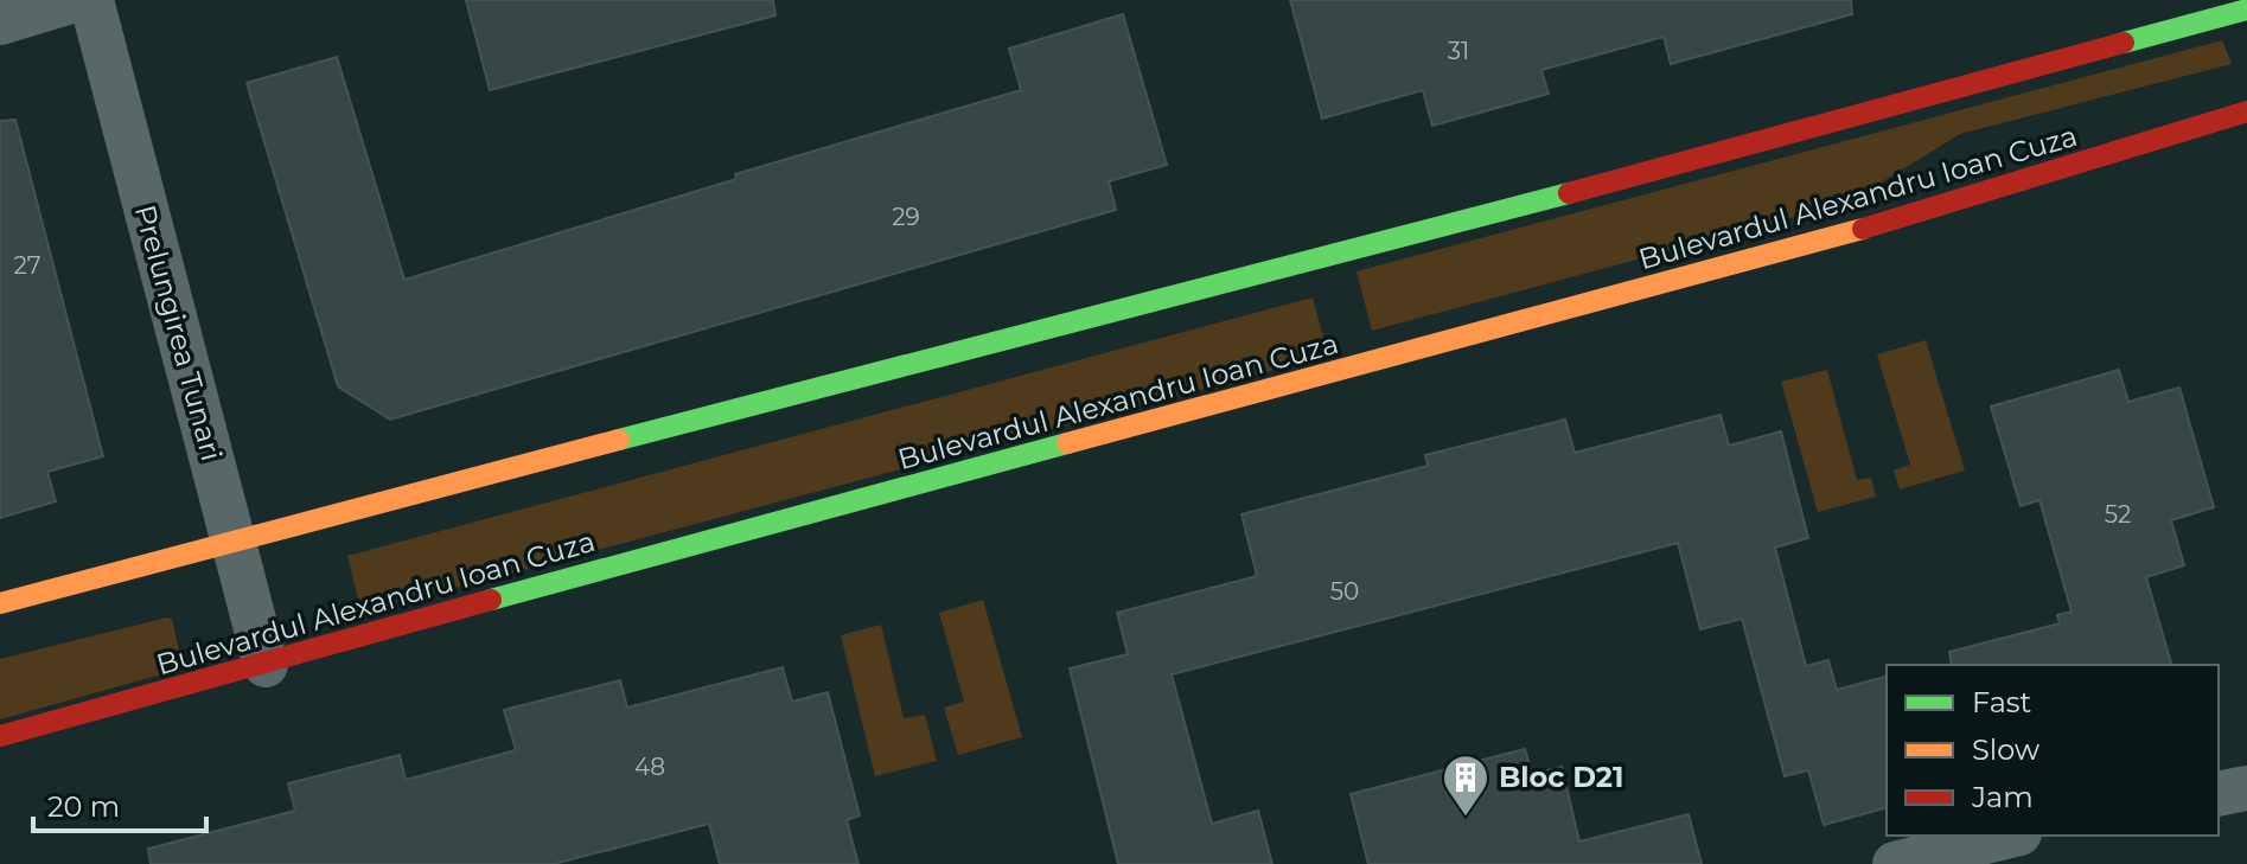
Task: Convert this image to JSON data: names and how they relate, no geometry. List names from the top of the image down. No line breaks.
{"streets":{"main road":["Bulevardul Alexandru Ioan Cuza"],"street":["Prelungirea Tunari"]},"crossings":[["Bulevardul Alexandru Ioan Cuza","Prelungirea Tunari"]],"places":{"building":["Bloc D21"]},"house_numbers":["31","29","27","52","50","48"],"legend":["Fast","Slow","Jam"],"scale_bar":"20 m"}
